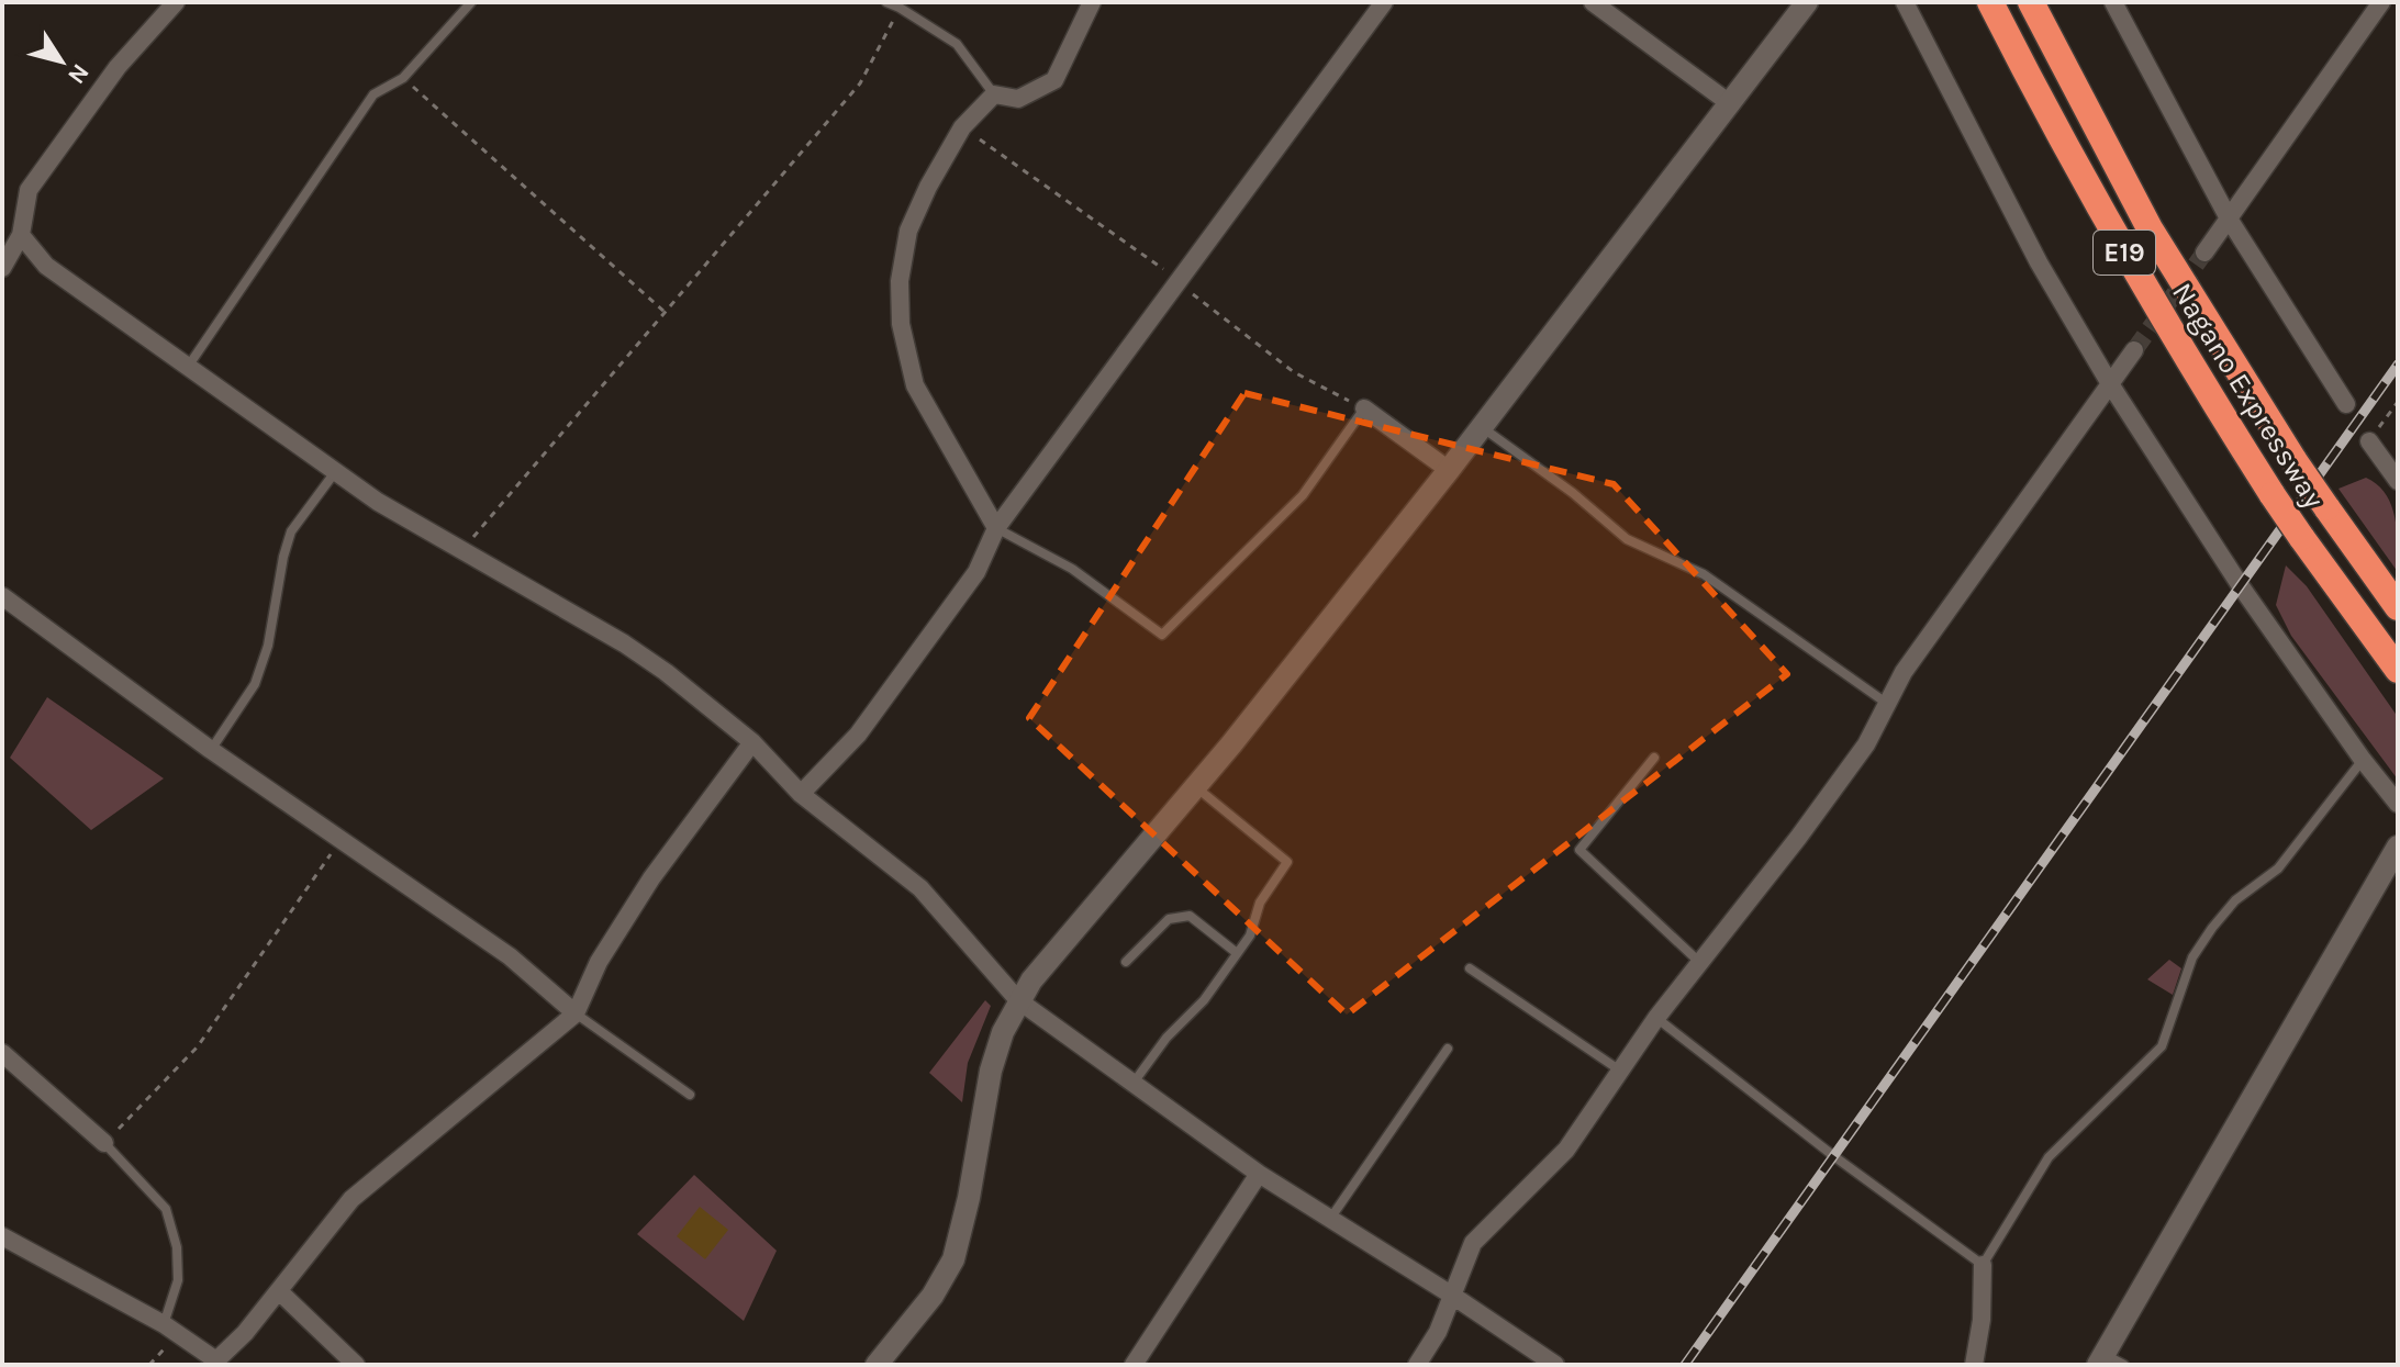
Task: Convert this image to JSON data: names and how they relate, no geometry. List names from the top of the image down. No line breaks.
{"streets":{"highway":["E19","Nagano Expressway"]},"north":"bottom right"}
